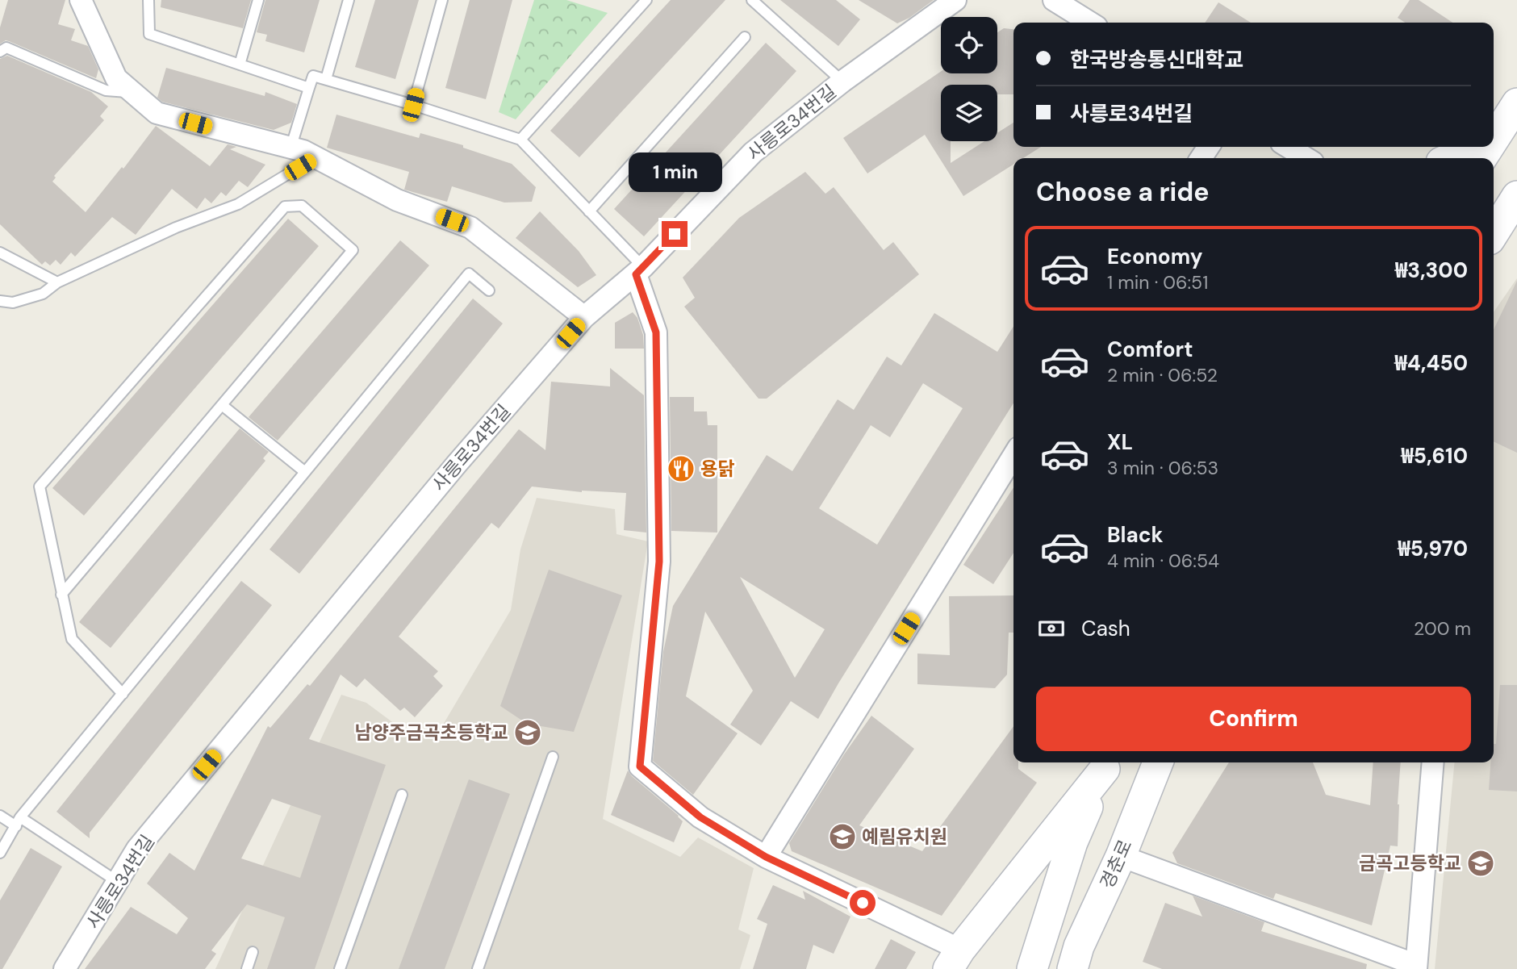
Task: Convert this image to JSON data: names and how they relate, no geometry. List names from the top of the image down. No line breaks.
{"streets":{"street":["사릉로34번길","경춘로"]},"places":{"restaurant":["용닭"],"school or university":["남양주금곡초등학교","예림유치원","금곡고등학교"]},"page":{"banner":["한국방송통신대학교","사릉로34번길"],"bubble":"1 min","heading":"Choose a ride","list":[{"name":"Economy","note":"1 min · 06:51","value":"₩3,300"},{"name":"Comfort","note":"2 min · 06:52","value":"₩4,450"},{"name":"XL","note":"3 min · 06:53","value":"₩5,610"},{"name":"Black","note":"4 min · 06:54","value":"₩5,970"}],"pay":["Cash","200 m"],"buttons":"Confirm"}}
